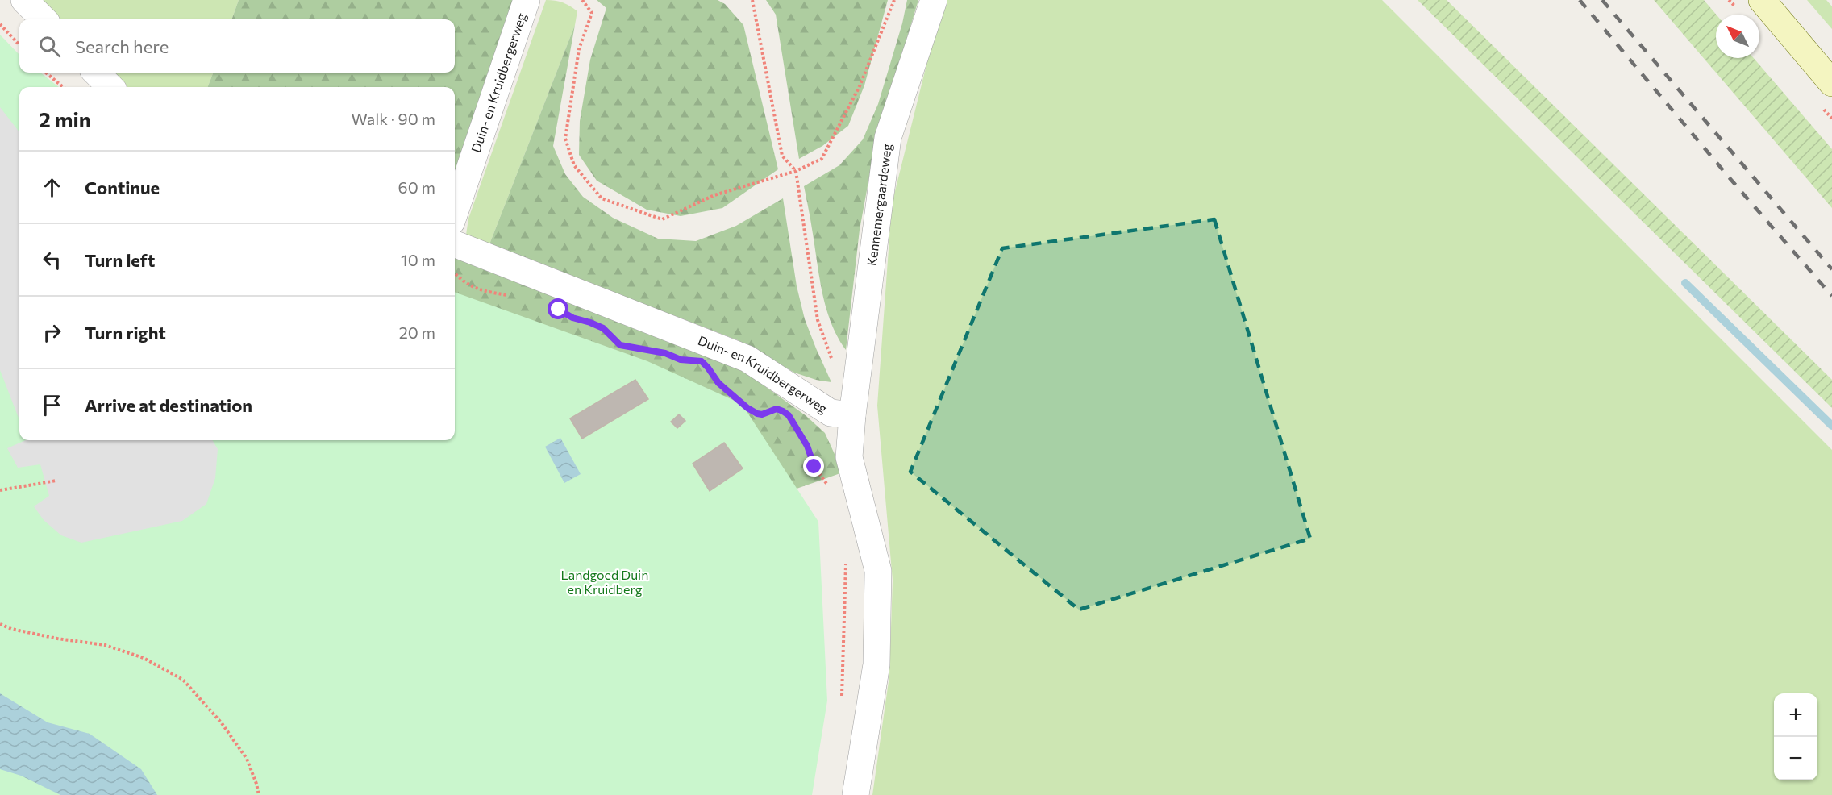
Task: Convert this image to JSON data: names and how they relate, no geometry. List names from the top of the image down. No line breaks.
{"streets":{"street":["Duin- en Kruidbergerweg","Kennemergaardeweg"]},"crossings":[["Duin- en Kruidbergerweg","Kennemergaardeweg"]],"parks":["Landgoed Duin en Kruidberg"],"north":"top left","page":{"search":"Search here","heading":["2 min","Walk · 90 m"],"list":[["Continue","60 m"],["Turn left","10 m"],["Turn right","20 m"],"Arrive at destination"],"map_buttons":["+","−"]}}
